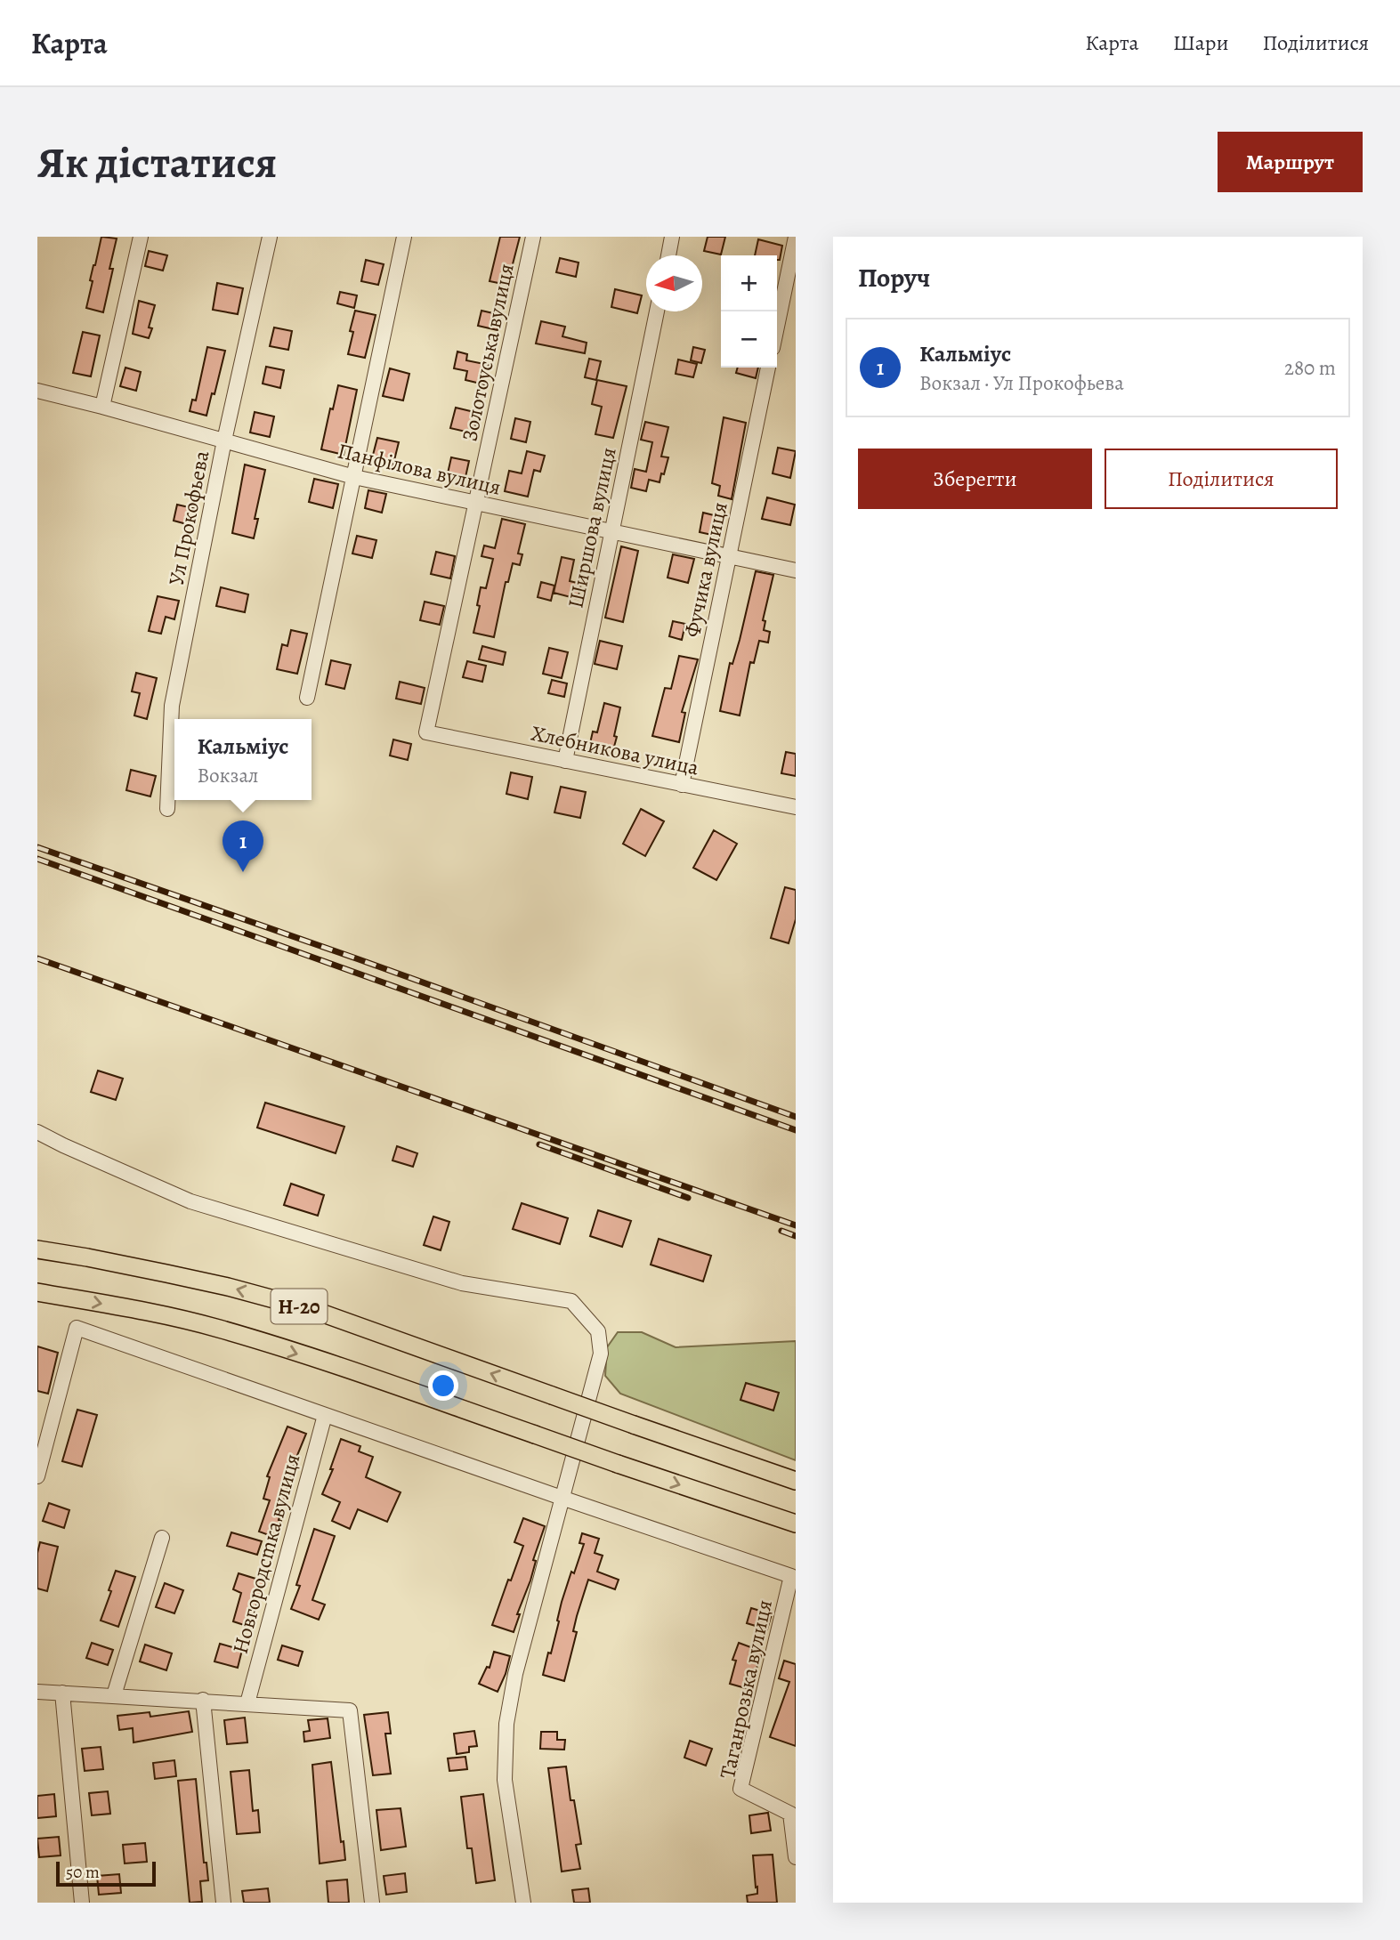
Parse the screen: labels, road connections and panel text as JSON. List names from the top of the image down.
{
  "streets": {
    "main road": ["Н-20"],
    "street": [
      "Золотоуська вулиця",
      "Панфілова вулиця",
      "Ул Прокофьева",
      "Ширшова вулиця",
      "Фучика вулиця",
      "Хлебникова улица",
      "Новгородсmка вулиця",
      "Таганрозька вулиця"
    ]
  },
  "crossings": [
    ["Золотоуська вулиця", "Панфілова вулиця"],
    ["Золотоуська вулиця", "Хлебникова улица"],
    ["Панфілова вулиця", "Ул Прокофьева"],
    ["Панфілова вулиця", "Ширшова вулиця"],
    ["Панфілова вулиця", "Фучика вулиця"],
    ["Ширшова вулиця", "Хлебникова улица"],
    ["Фучика вулиця", "Хлебникова улица"]
  ],
  "scale_bar": "50 m",
  "north": "left",
  "page": {
    "header": "Карта",
    "nav": ["Карта", "Шари", "Поділитися"],
    "buttons": [
      "Маршрут",
      ["Зберегти", "Поділитися"]
    ],
    "title": "Як дістатися",
    "heading": "Поруч",
    "map_buttons": ["+", "−"],
    "list": [
      {
        "mark": "1",
        "name": "Кальміус",
        "note": "Вокзал · Ул Прокофьева",
        "value": "280 m"
      }
    ],
    "popup": ["Кальміус", "Вокзал"],
    "pins": "1",
    "scale": "50 m"
  }
}
